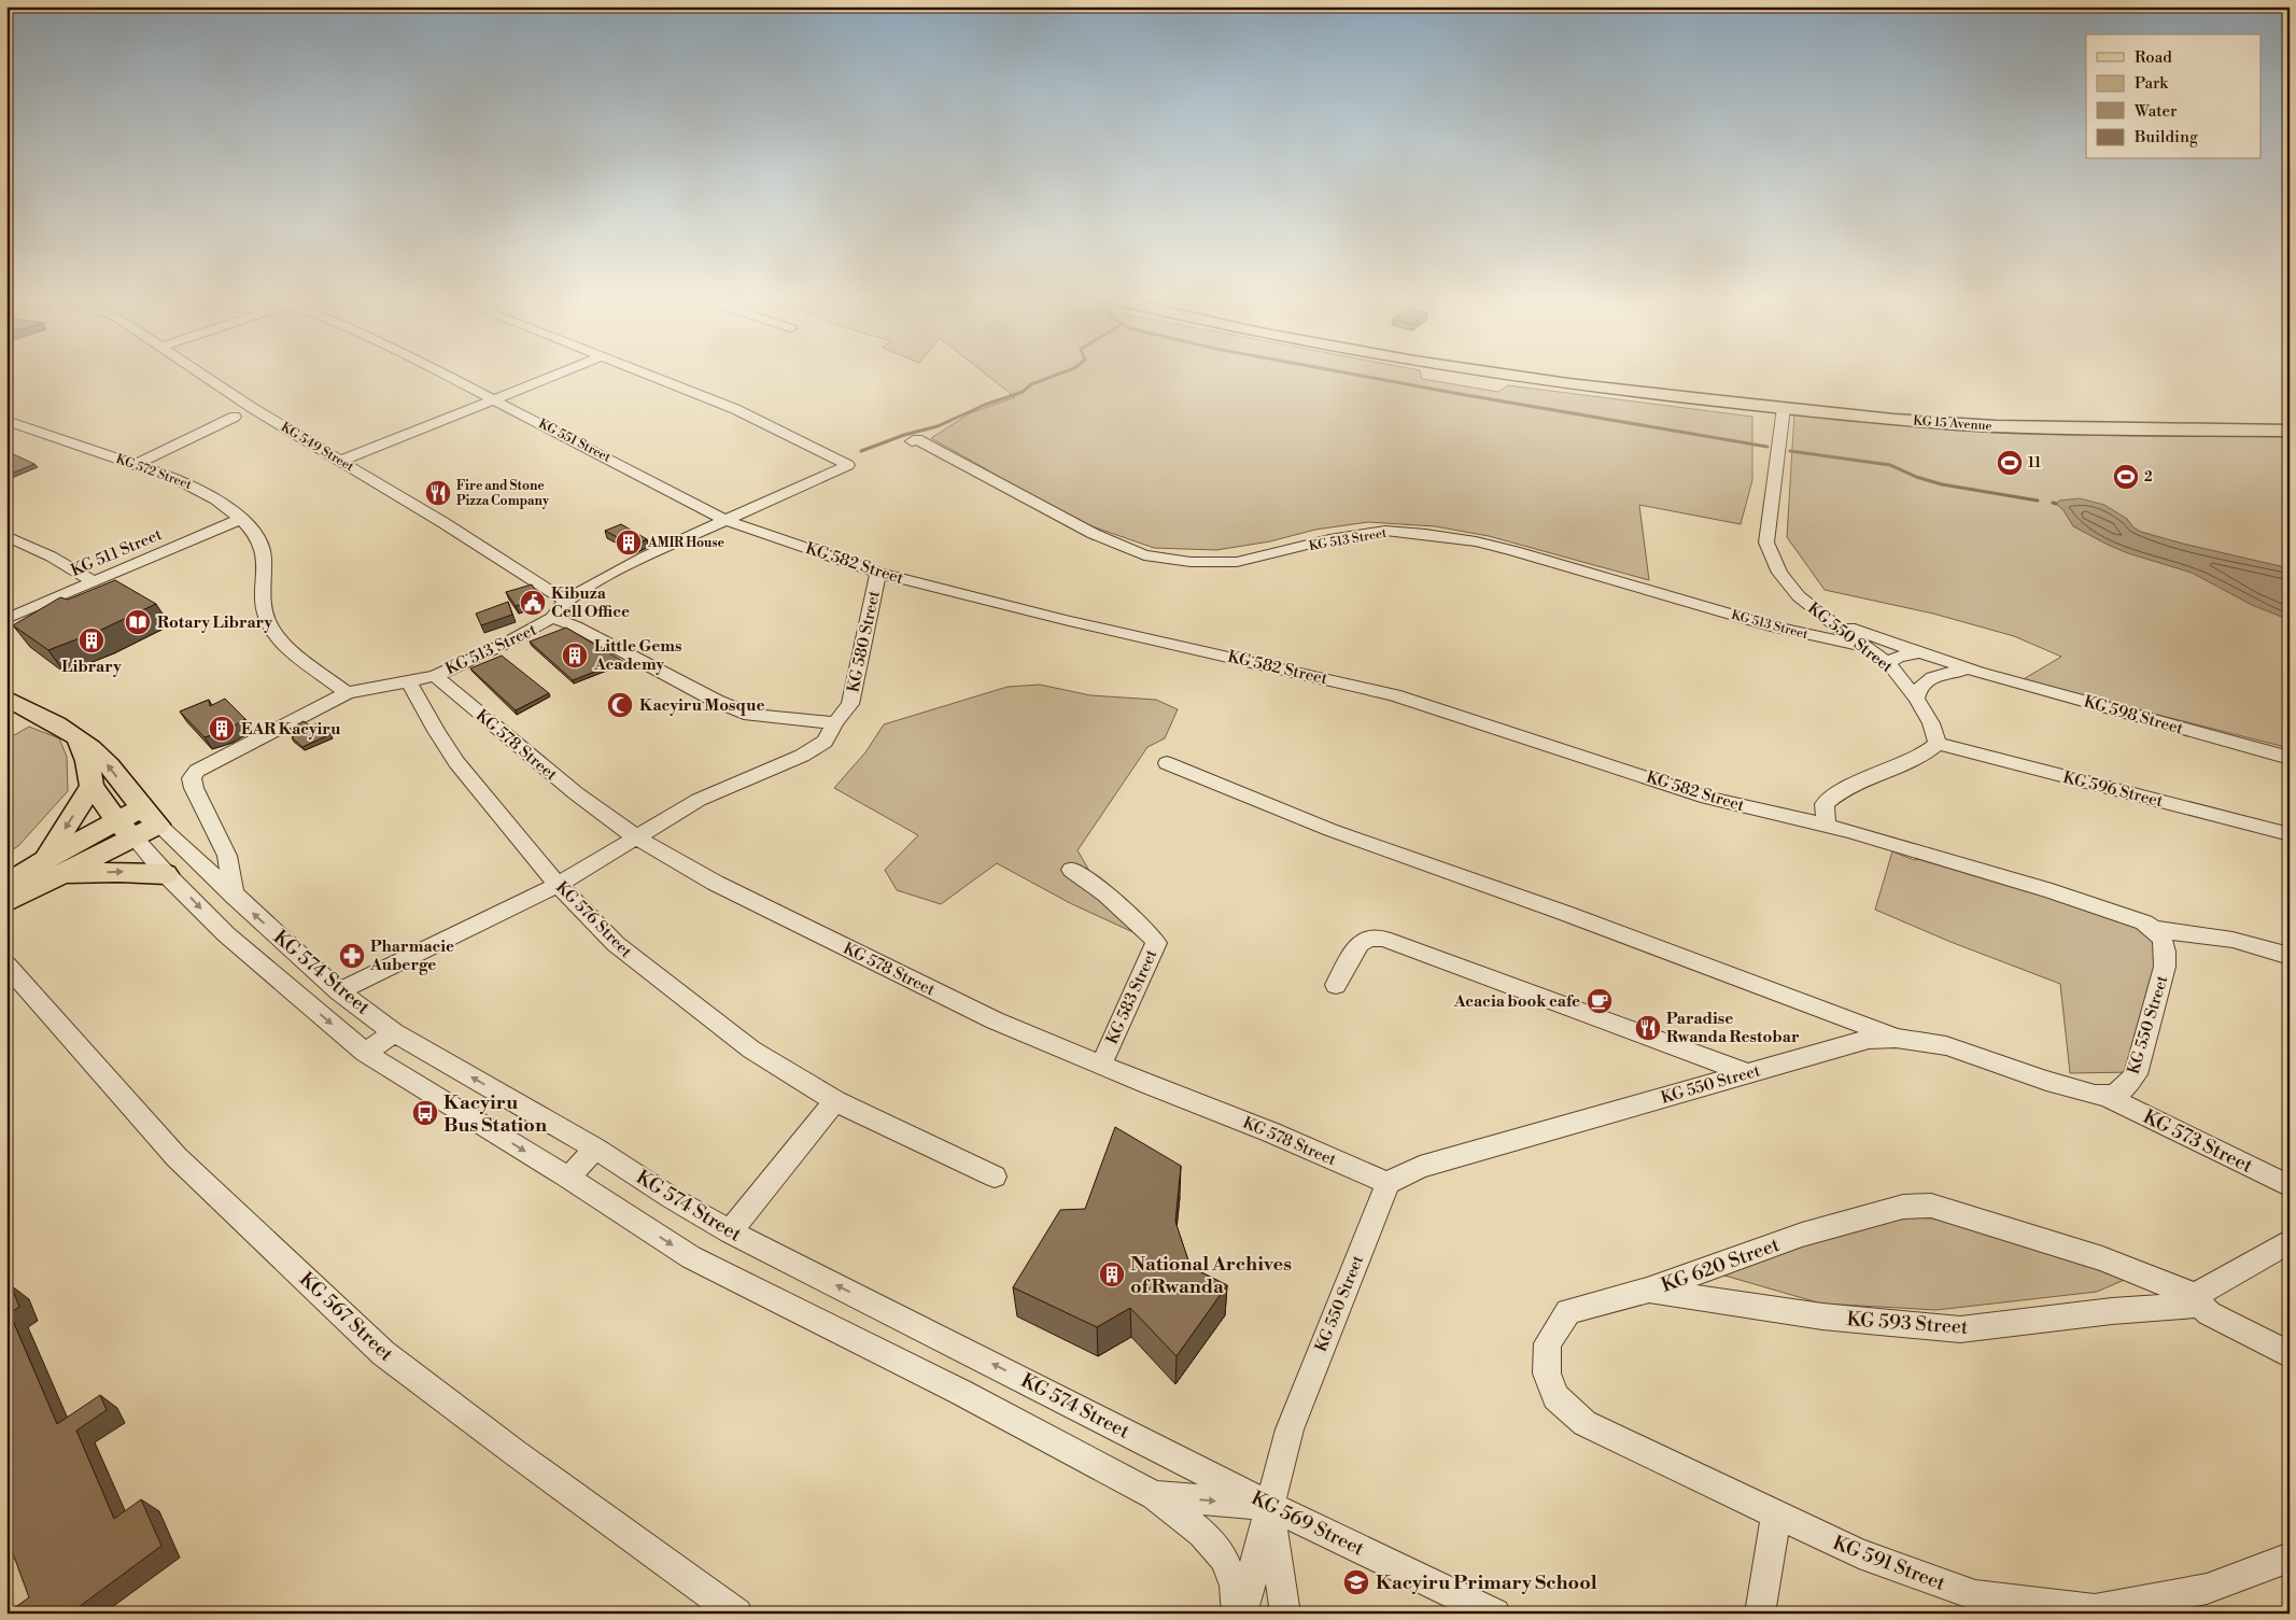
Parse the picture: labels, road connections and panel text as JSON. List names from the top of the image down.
{
  "streets": {
    "main road": ["KG 15 Avenue"],
    "street": [
      "KG 551 Street",
      "KG 549 Street",
      "KG 572 Street",
      "KG 513 Street",
      "KG 511 Street",
      "KG 582 Street",
      "KG 550 Street",
      "KG 580 Street",
      "KG 598 Street",
      "KG 578 Street",
      "KG 596 Street",
      "KG 576 Street",
      "KG 574 Street",
      "KG 583 Street",
      "KG 573 Street",
      "KG 620 Street",
      "KG 567 Street",
      "KG 593 Street",
      "KG 569 Street",
      "KG 591 Street"
    ]
  },
  "crossings": [
    ["KG 15 Avenue", "KG 550 Street"],
    ["KG 551 Street", "KG 513 Street"],
    ["KG 551 Street", "KG 582 Street"],
    ["KG 549 Street", "KG 513 Street"],
    ["KG 572 Street", "KG 513 Street"],
    ["KG 572 Street", "KG 511 Street"],
    ["KG 513 Street", "KG 582 Street"],
    ["KG 513 Street", "KG 550 Street"],
    ["KG 513 Street", "KG 578 Street"],
    ["KG 513 Street", "KG 576 Street"],
    ["KG 513 Street", "KG 574 Street"],
    ["KG 582 Street", "KG 580 Street"],
    ["KG 550 Street", "KG 598 Street"],
    ["KG 550 Street", "KG 578 Street"],
    ["KG 550 Street", "KG 596 Street"],
    ["KG 550 Street", "KG 573 Street"],
    ["KG 550 Street", "KG 569 Street"],
    ["KG 580 Street", "KG 578 Street"],
    ["KG 580 Street", "KG 576 Street"],
    ["KG 580 Street", "KG 574 Street"],
    ["KG 578 Street", "KG 583 Street"],
    ["KG 574 Street", "KG 569 Street"],
    ["KG 620 Street", "KG 593 Street"],
    ["KG 620 Street", "KG 591 Street"]
  ],
  "places": {
    "sports": ["11", "2"],
    "restaurant": ["Fire and Stone Pizza Company", "Paradise Rwanda Restobar"],
    "building": [
      "AMIR House",
      "Library",
      "Little Gems Academy",
      "EAR Kacyiru",
      "National Archives of Rwanda"
    ],
    "public building": ["Kibuza Cell Office"],
    "library": ["Rotary Library"],
    "mosque": ["Kacyiru Mosque"],
    "pharmacy": ["Pharmacie Auberge"],
    "cafe": ["Acacia book cafe"],
    "bus stop": ["Kacyiru Bus Station"],
    "school or university": ["Kacyiru Primary School"]
  },
  "legend": [
    "Road",
    "Park",
    "Water",
    "Building"
  ]
}
